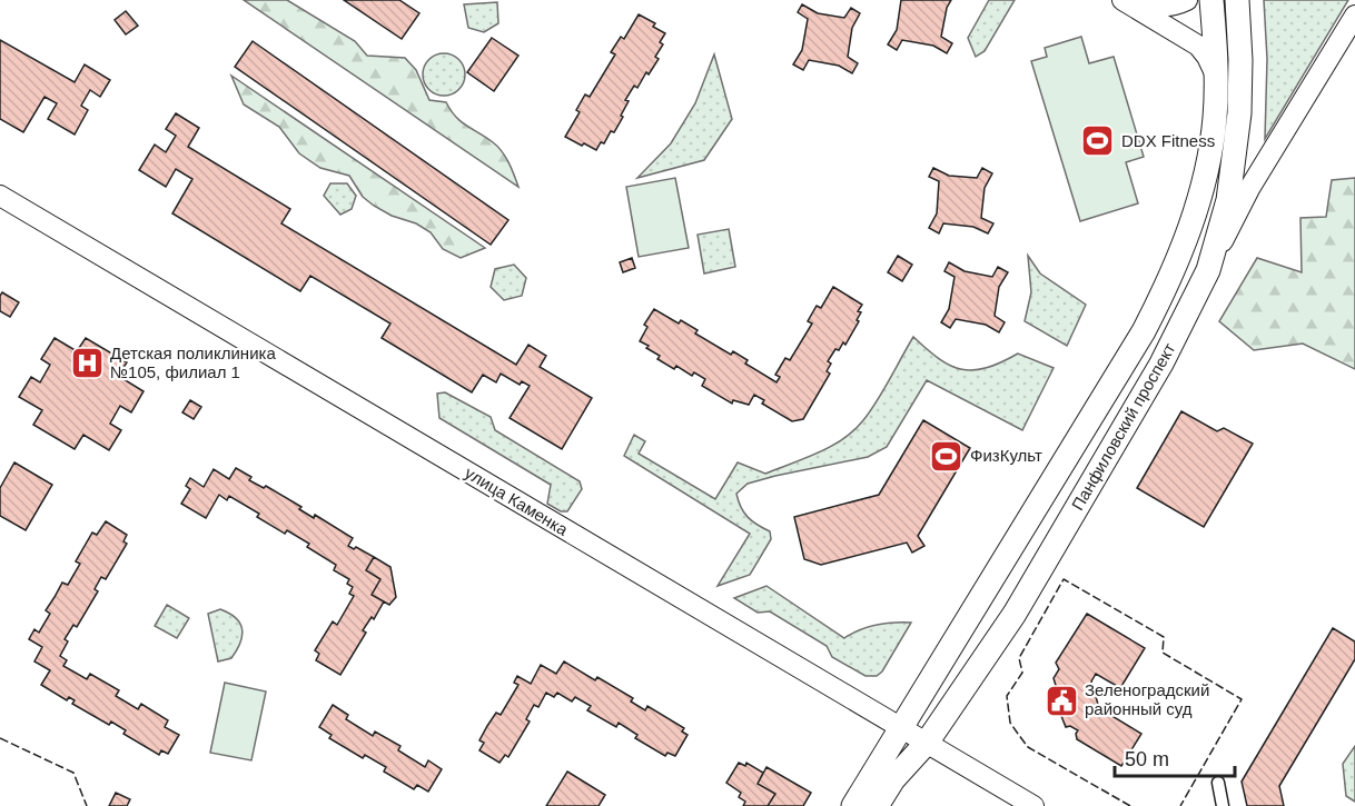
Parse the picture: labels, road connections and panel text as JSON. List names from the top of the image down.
{
  "streets": {
    "main road": ["Панфиловский проспект", "улица Каменка"]
  },
  "crossings": [
    ["Панфиловский проспект", "улица Каменка"]
  ],
  "places": {
    "sports": ["DDX Fitness", "ФизКульт"],
    "hospital": ["Детская поликлиника №105, филиал 1"],
    "public building": ["Зеленоградский районный суд"]
  },
  "scale_bar": "50 m"
}
